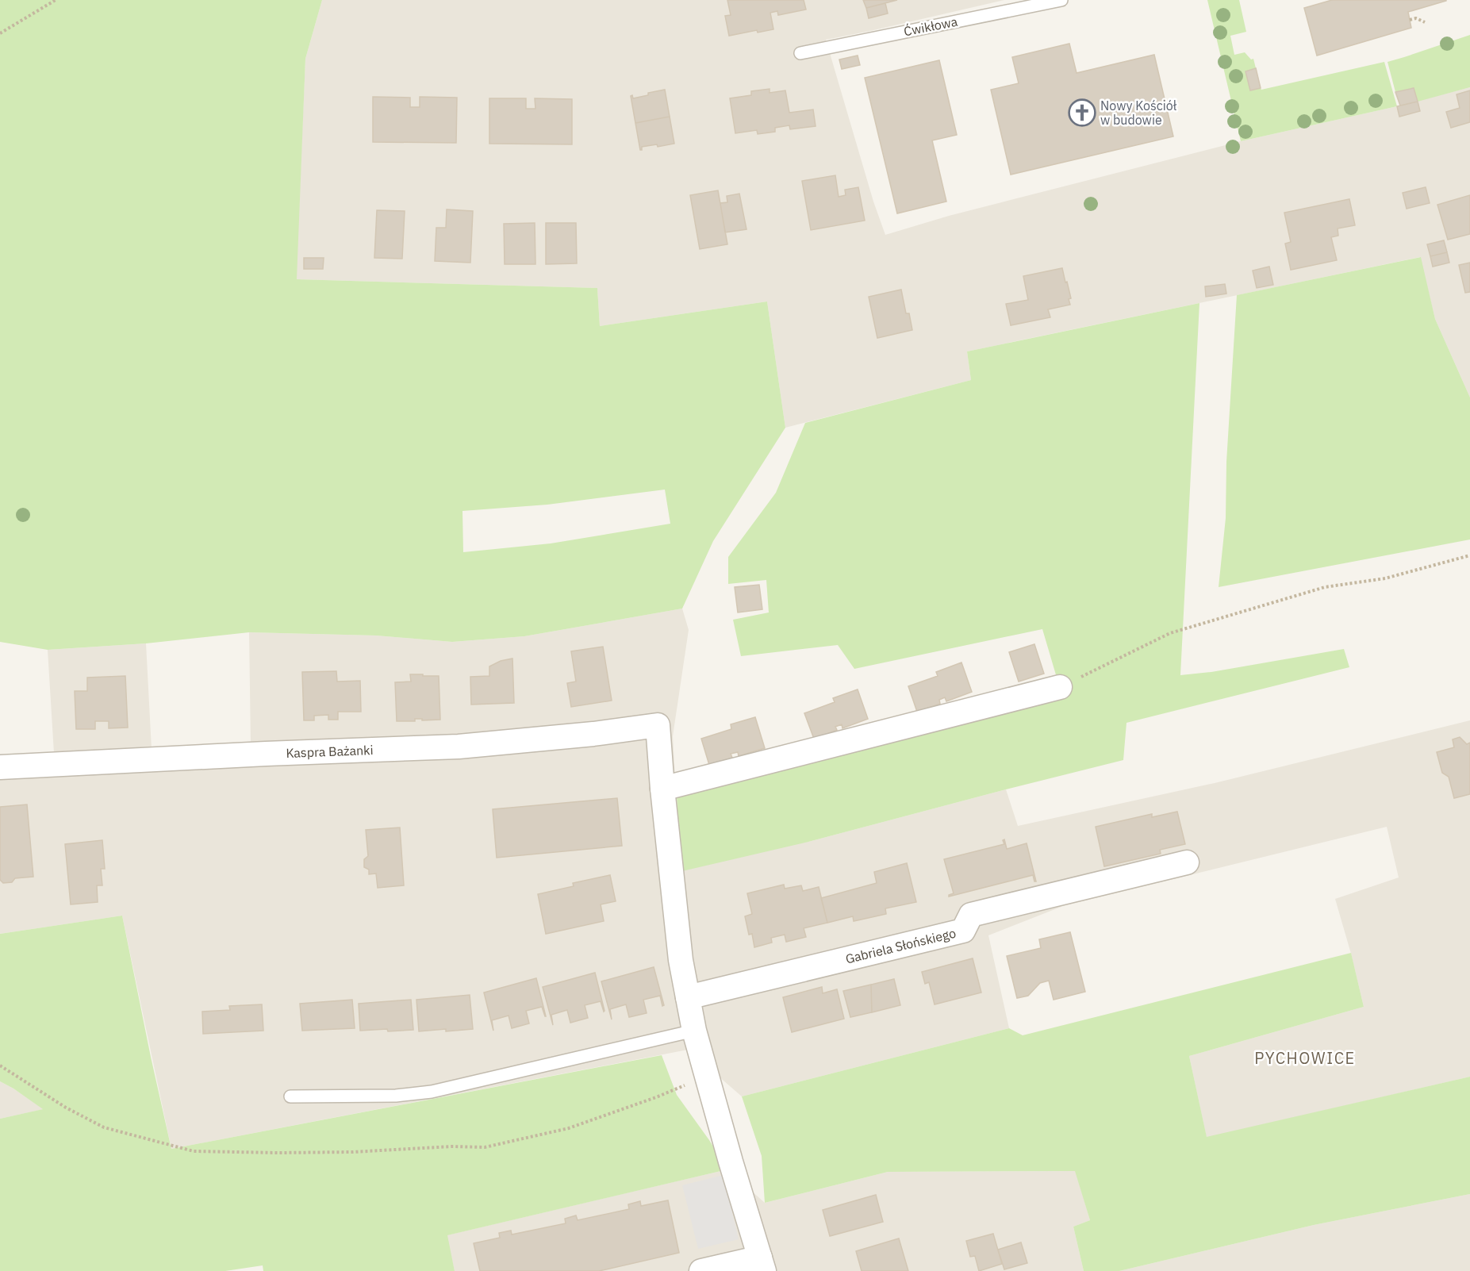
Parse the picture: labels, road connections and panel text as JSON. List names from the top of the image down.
{
  "streets": {
    "street": ["Kaspra Bażanki", "Gabriela Słońskiego"],
    "lane": ["Ćwikłowa"]
  },
  "districts": ["PYCHOWICE"],
  "places": {
    "church": ["Nowy Kościół w budowie"]
  }
}
